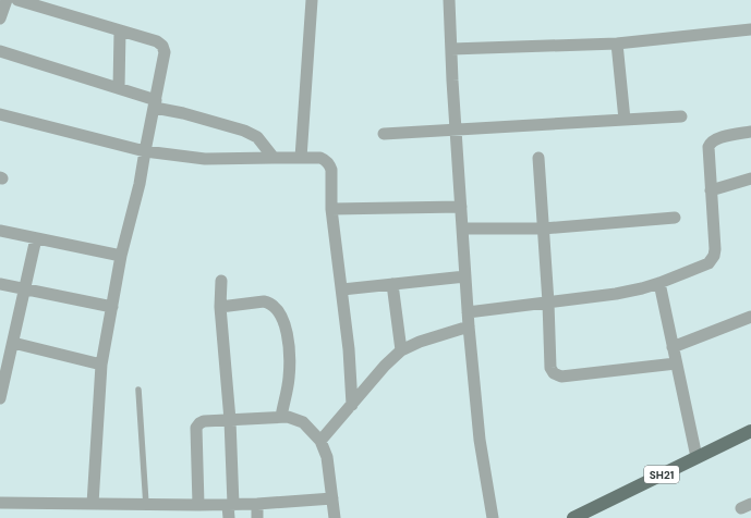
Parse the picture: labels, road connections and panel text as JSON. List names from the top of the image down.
{
  "streets": {
    "main road": ["SH21"]
  }
}
